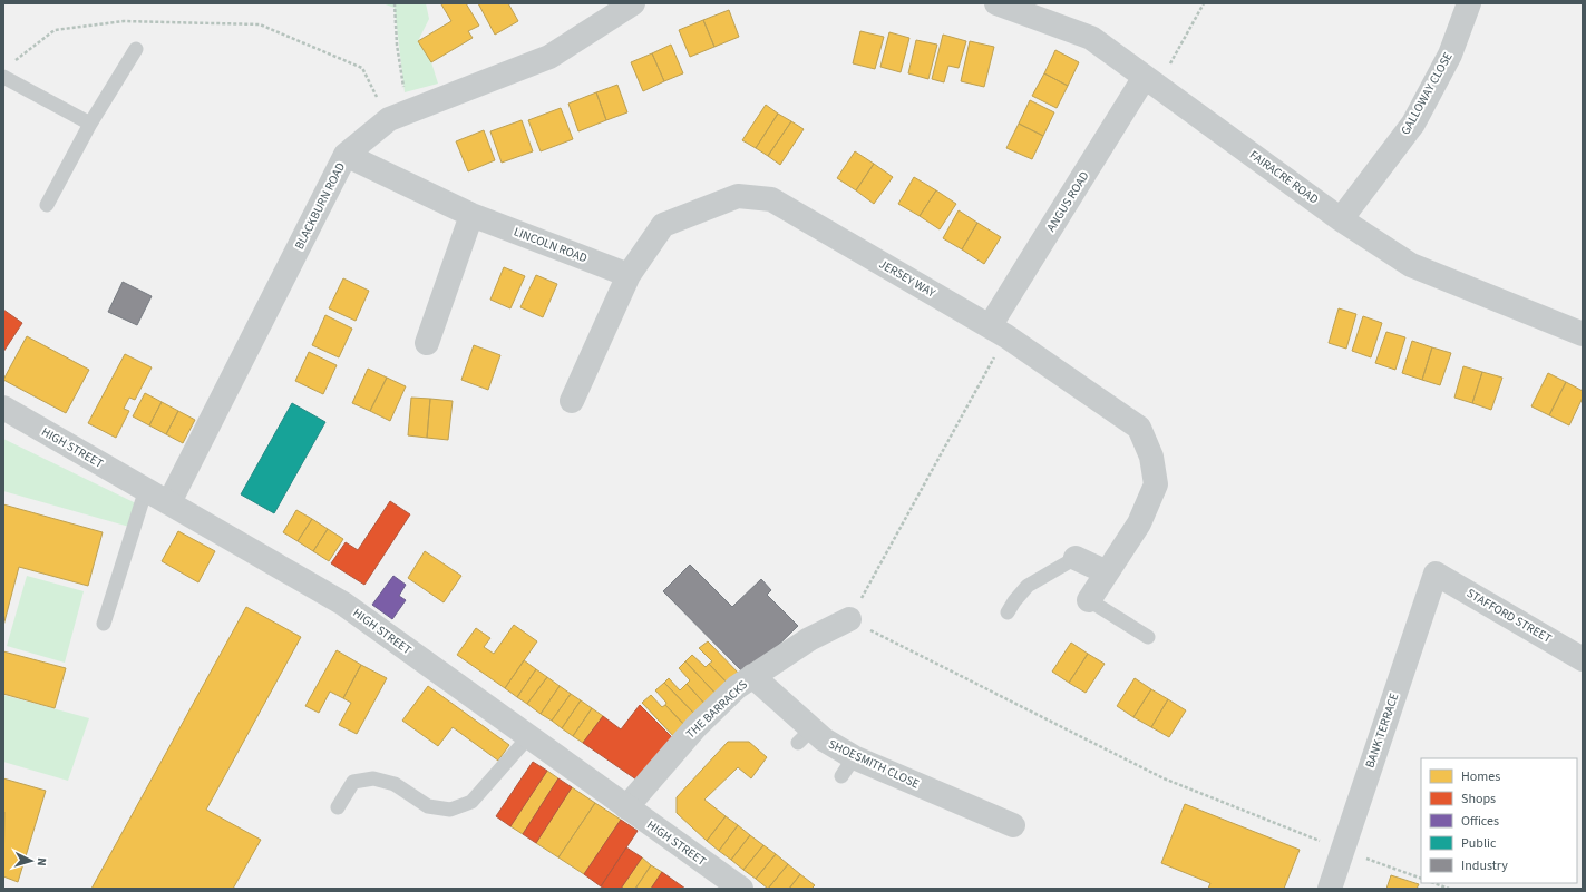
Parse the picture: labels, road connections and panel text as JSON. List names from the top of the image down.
{
  "streets": {
    "street": [
      "GALLOWAY CLOSE",
      "FAIRACRE ROAD",
      "ANGUS ROAD",
      "BLACKBURN ROAD",
      "LINCOLN ROAD",
      "JERSEY WAY",
      "HIGH STREET",
      "STAFFORD STREET",
      "THE BARRACKS",
      "BANK TERRACE",
      "SHOESMITH CLOSE"
    ]
  },
  "crossings": [
    ["GALLOWAY CLOSE", "FAIRACRE ROAD"],
    ["FAIRACRE ROAD", "ANGUS ROAD"],
    ["ANGUS ROAD", "JERSEY WAY"],
    ["BLACKBURN ROAD", "LINCOLN ROAD"],
    ["BLACKBURN ROAD", "HIGH STREET"],
    ["LINCOLN ROAD", "JERSEY WAY"],
    ["HIGH STREET", "THE BARRACKS"],
    ["STAFFORD STREET", "BANK TERRACE"],
    ["THE BARRACKS", "SHOESMITH CLOSE"]
  ],
  "legend": [
    "Homes",
    "Shops",
    "Offices",
    "Public",
    "Industry"
  ],
  "north": "right"
}
